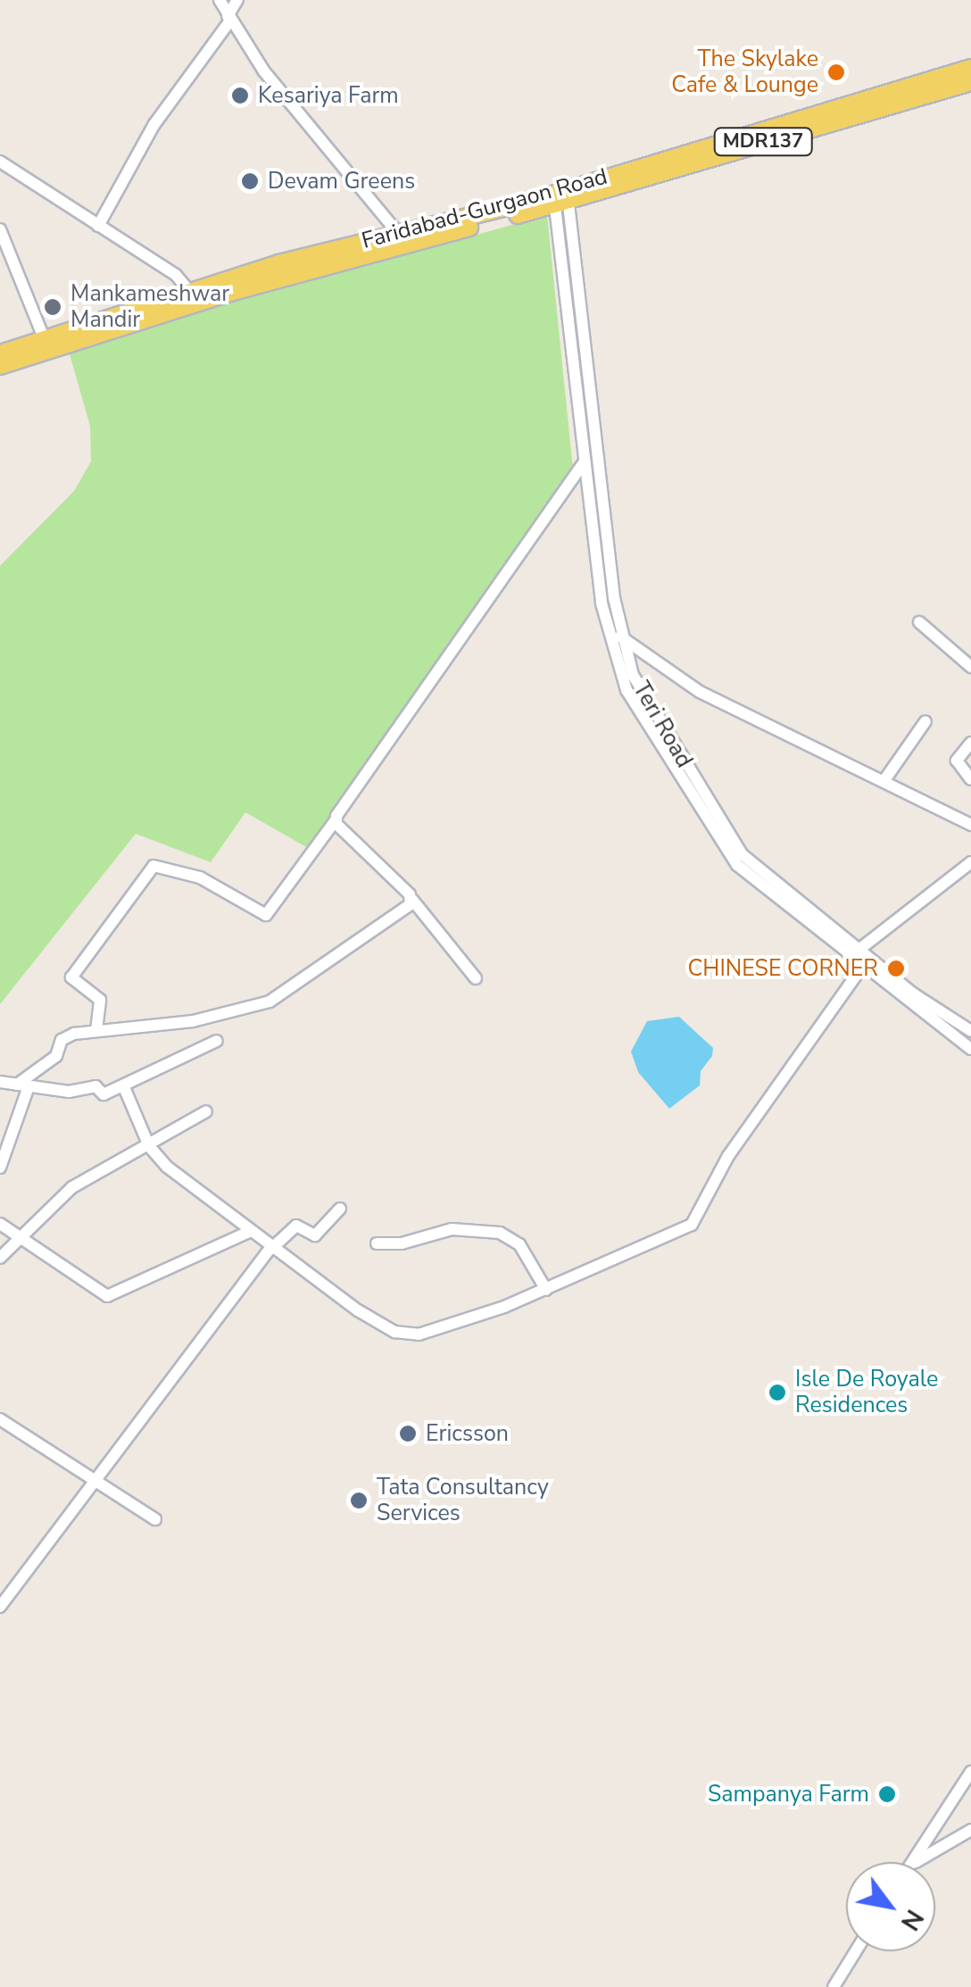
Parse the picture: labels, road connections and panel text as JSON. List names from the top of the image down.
{
  "streets": {
    "main road": ["MDR137", "Faridabad-Gurgaon Road"],
    "street": ["Teri Road"]
  },
  "crossings": [
    ["Faridabad-Gurgaon Road", "Teri Road"]
  ],
  "places": [
    "The Skylake Cafe & Lounge",
    "Kesariya Farm",
    "Devam Greens",
    "Mankameshwar Mandir",
    "CHINESE CORNER",
    "Isle De Royale Residences",
    "Ericsson",
    "Tata Consultancy Services",
    "Sampanya Farm"
  ],
  "north": "bottom right"
}
